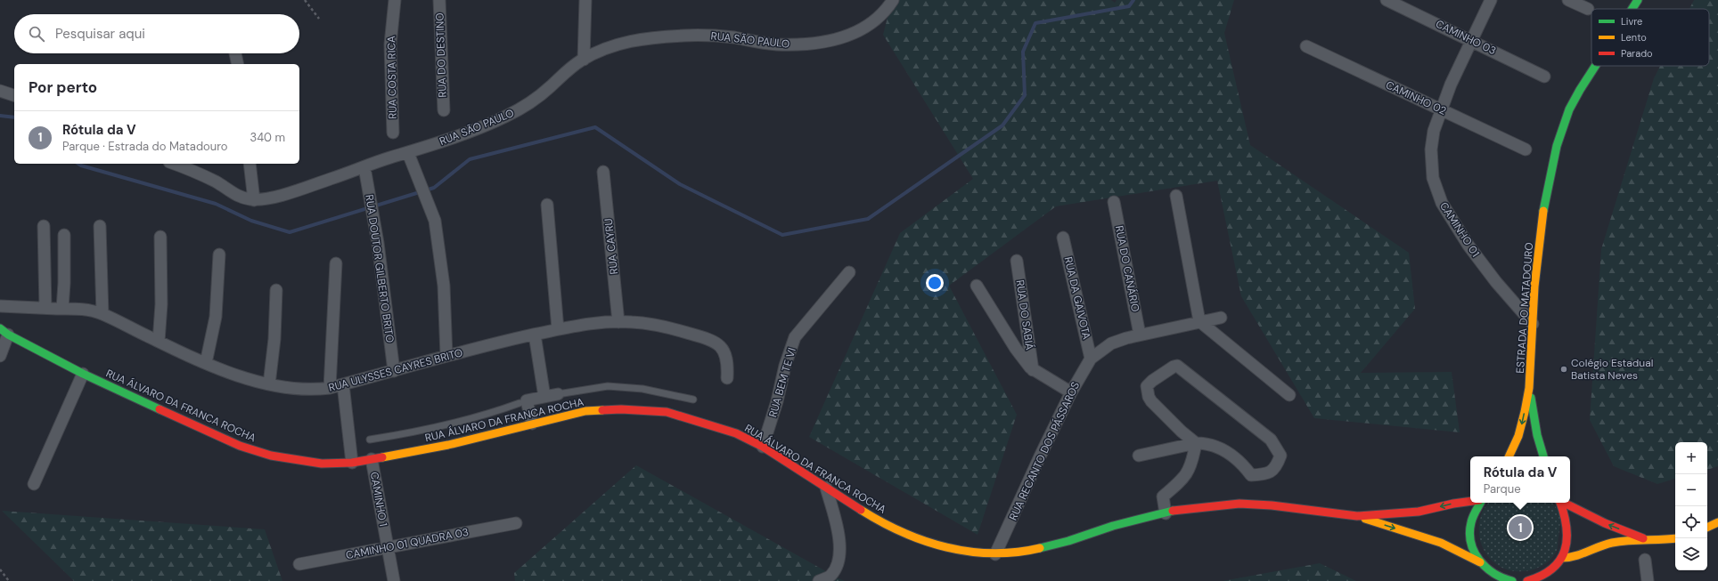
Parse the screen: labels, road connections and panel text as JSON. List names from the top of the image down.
{
  "streets": {
    "main road": ["ESTRADA DO MATADOURO", "RUA ÁLVARO DA FRANCA ROCHA"],
    "street": [
      "CAMINHO 03",
      "RUA SÃO PAULO",
      "RUA DO DESTINO",
      "RUA COSTA RICA",
      "CAMINHO 02",
      "CAMINHO 01",
      "RUA CAYRU",
      "RUA DOUTOR GILBERTO BRITO",
      "RUA DO CANÁRIO",
      "RUA DA GAIVOTA",
      "RUA DO SABIÁ",
      "RUA ULYSSES CAYRES BRITO",
      "RUA BEM TE VI",
      "RUA RECANTO DOS PÁSSAROS",
      "CAMINHO 1",
      "CAMINHO 01 QUADRA 03"
    ]
  },
  "crossings": [
    ["CAMINHO 03", "CAMINHO 01"],
    ["RUA SÃO PAULO", "RUA DOUTOR GILBERTO BRITO"],
    ["CAMINHO 02", "CAMINHO 01"],
    ["CAMINHO 01", "ESTRADA DO MATADOURO"],
    ["RUA CAYRU", "RUA ULYSSES CAYRES BRITO"],
    ["RUA DOUTOR GILBERTO BRITO", "RUA ULYSSES CAYRES BRITO"],
    ["RUA DO CANÁRIO", "RUA RECANTO DOS PÁSSAROS"],
    ["RUA DA GAIVOTA", "RUA RECANTO DOS PÁSSAROS"],
    ["RUA BEM TE VI", "RUA ÁLVARO DA FRANCA ROCHA"],
    ["RUA ÁLVARO DA FRANCA ROCHA", "RUA RECANTO DOS PÁSSAROS"],
    ["RUA ÁLVARO DA FRANCA ROCHA", "CAMINHO 1"],
    ["CAMINHO 1", "CAMINHO 01 QUADRA 03"]
  ],
  "places": ["Colégio Estadual Batista Neves"],
  "legend": ["Livre", "Lento", "Parado"],
  "page": {
    "search": "Pesquisar aqui",
    "heading": "Por perto",
    "list": [
      {
        "mark": "1",
        "name": "Rótula da V",
        "note": "Parque · Estrada do Matadouro",
        "value": "340 m"
      }
    ],
    "map_buttons": ["+", "−"],
    "popup": ["Rótula da V", "Parque"],
    "pins": "1"
  }
}
